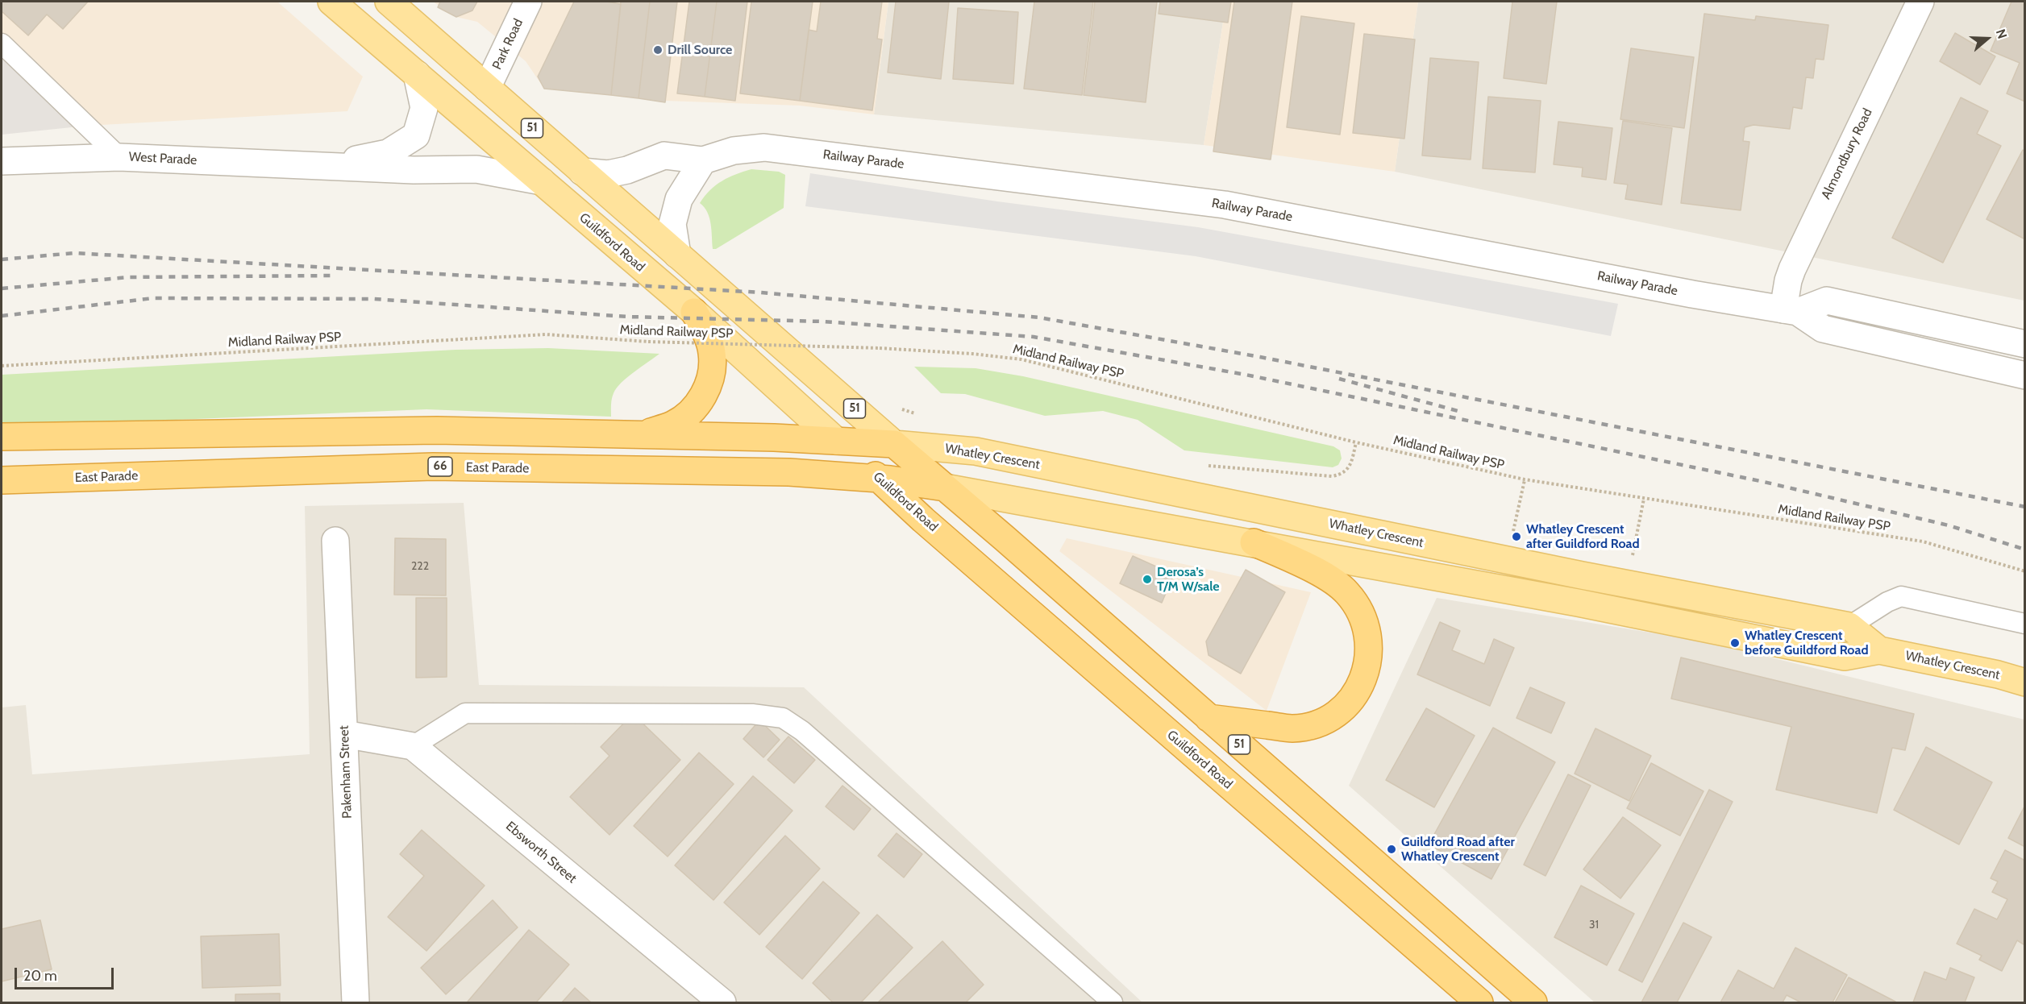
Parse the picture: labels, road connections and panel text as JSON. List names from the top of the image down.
{
  "streets": {
    "highway": [
      "51",
      "Guildford Road",
      "Whatley Crescent",
      "66",
      "East Parade"
    ],
    "street": [
      "Park Road",
      "Almondbury Road",
      "West Parade",
      "Railway Parade",
      "Pakenham Street",
      "Ebsworth Street"
    ],
    "path": ["Midland Railway PSP"]
  },
  "crossings": [
    ["Park Road", "51"],
    ["51", "Railway Parade"],
    ["51", "Guildford Road"],
    ["51", "Whatley Crescent"],
    ["Almondbury Road", "Railway Parade"],
    ["West Parade", "Guildford Road"],
    ["Guildford Road", "Whatley Crescent"],
    ["Guildford Road", "East Parade"],
    ["Whatley Crescent", "East Parade"],
    ["Pakenham Street", "Ebsworth Street"]
  ],
  "places": [
    "Drill Source",
    "Whatley Crescent after Guildford Road",
    "Derosa’s T/M W/sale",
    "Whatley Crescent before Guildford Road",
    "Guildford Road after Whatley Crescent"
  ],
  "house_numbers": ["222", "31"],
  "scale_bar": "20 m",
  "north": "right"
}
